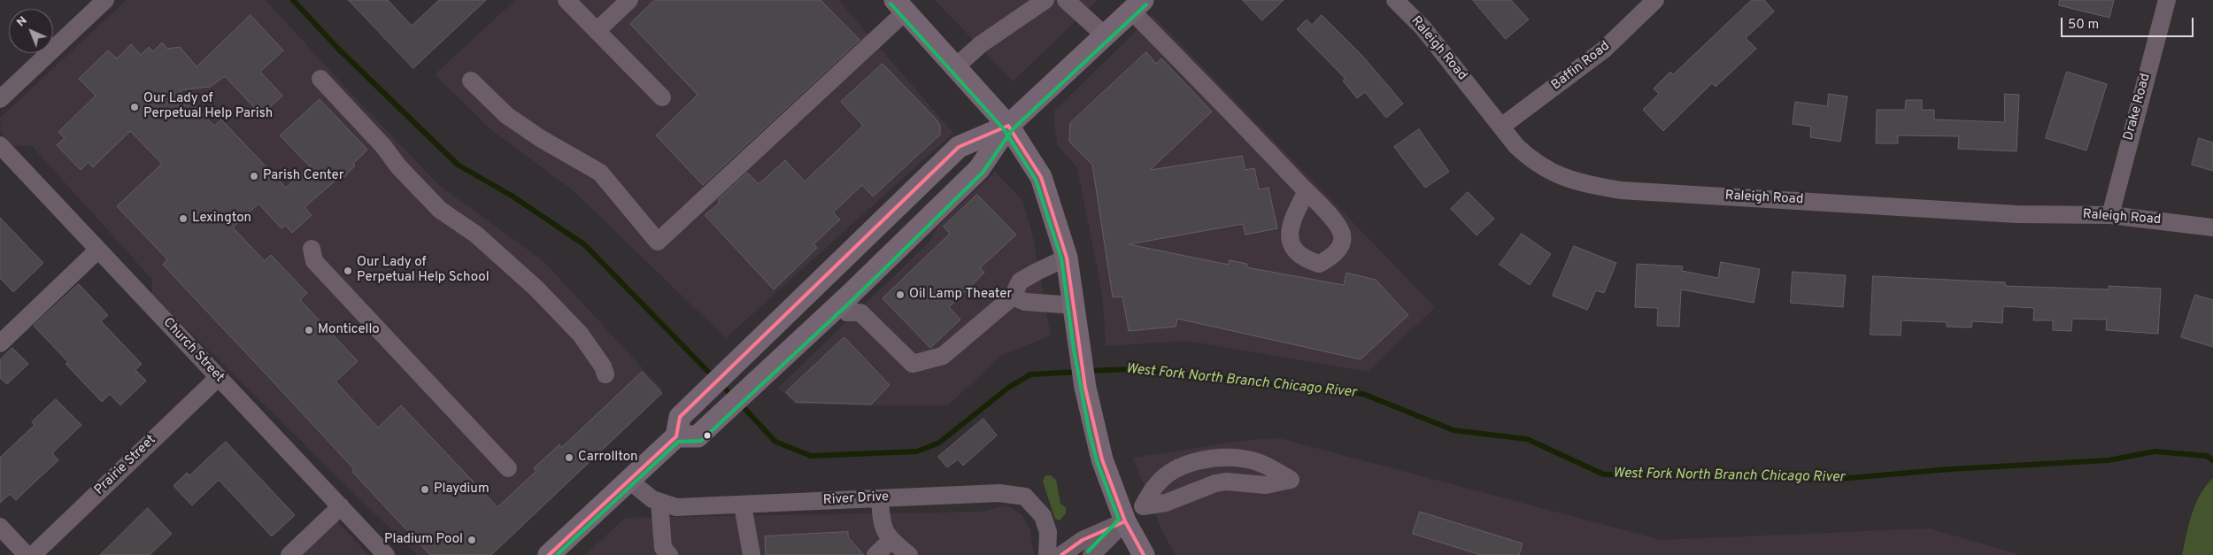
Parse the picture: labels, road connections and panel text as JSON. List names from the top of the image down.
{
  "streets": {
    "street": [
      "Raleigh Road",
      "Baffin Road",
      "Drake Road",
      "Church Street",
      "Prairie Street",
      "River Drive"
    ]
  },
  "crossings": [
    ["Raleigh Road", "Baffin Road"],
    ["Raleigh Road", "Drake Road"],
    ["Church Street", "Prairie Street"]
  ],
  "water": ["West Fork North Branch Chicago River"],
  "places": [
    "Our Lady of Perpetual Help Parish",
    "Parish Center",
    "Lexington",
    "Our Lady of Perpetual Help School",
    "Oil Lamp Theater",
    "Monticello",
    "Carrollton",
    "Playdium",
    "Pladium Pool"
  ],
  "scale_bar": "50 m",
  "north": "top left"
}
